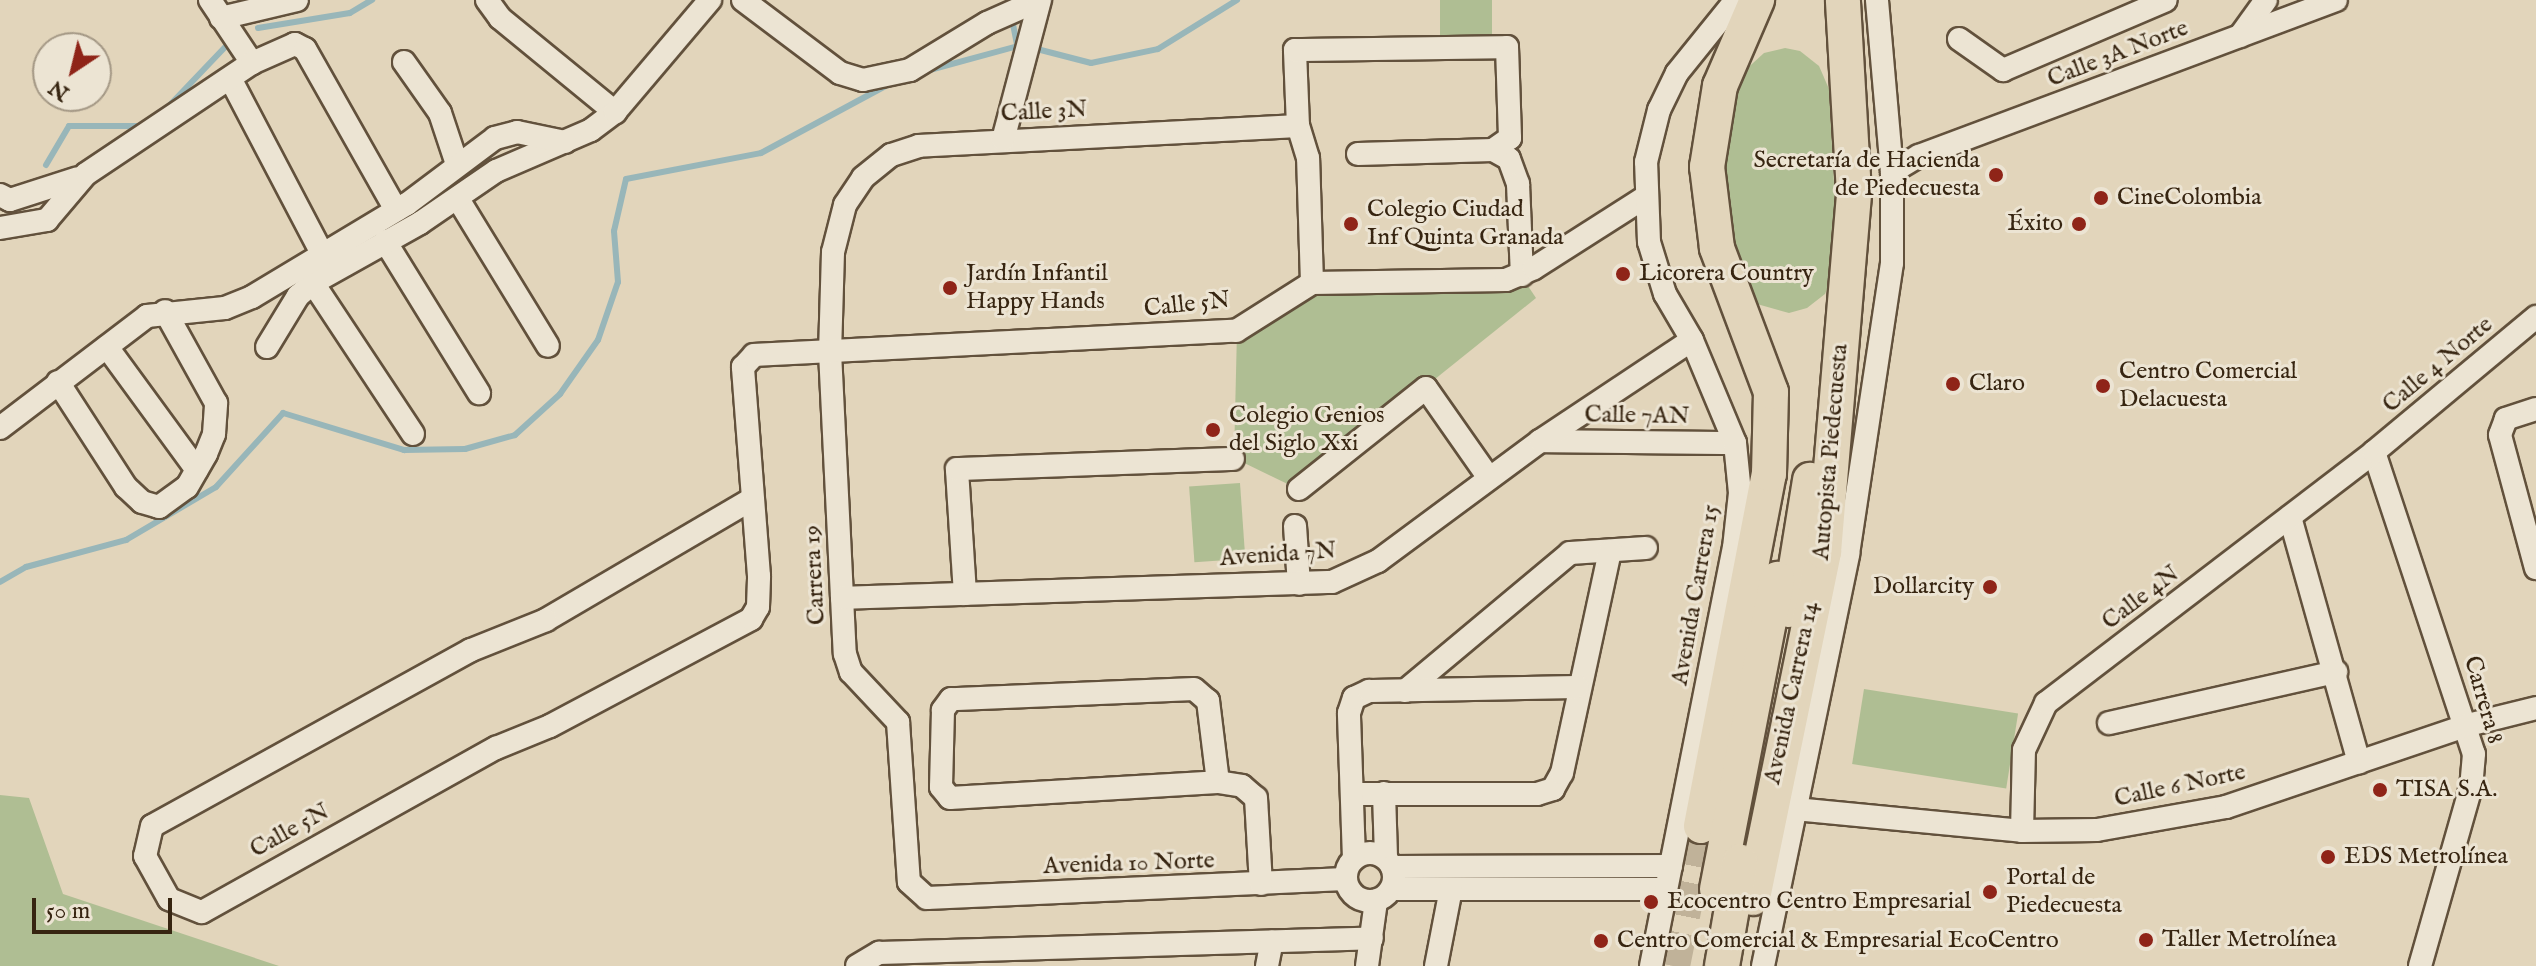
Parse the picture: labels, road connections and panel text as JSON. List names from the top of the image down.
{
  "streets": {
    "highway": ["Autopista Piedecuesta"],
    "street": [
      "Calle 3A Norte",
      "Calle 3N",
      "Calle 5N",
      "Calle 4 Norte",
      "Calle 7AN",
      "Avenida 7N",
      "Carrera 19",
      "Avenida Carrera 15",
      "Calle 4N",
      "Avenida Carrera 14",
      "Carrera 8",
      "Calle 6 Norte",
      "Avenida 10 Norte"
    ]
  },
  "crossings": [
    ["Calle 3A Norte", "Autopista Piedecuesta"],
    ["Calle 3A Norte", "Avenida Carrera 14"],
    ["Calle 3N", "Carrera 19"],
    ["Calle 5N", "Carrera 19"],
    ["Calle 4 Norte", "Calle 4N"],
    ["Calle 4 Norte", "Carrera 8"],
    ["Calle 7AN", "Avenida 7N"],
    ["Calle 7AN", "Avenida Carrera 15"],
    ["Avenida 7N", "Carrera 19"],
    ["Avenida 7N", "Avenida Carrera 15"],
    ["Carrera 19", "Avenida 10 Norte"],
    ["Calle 4N", "Carrera 8"],
    ["Calle 4N", "Calle 6 Norte"],
    ["Avenida Carrera 14", "Calle 6 Norte"],
    ["Carrera 8", "Calle 6 Norte"]
  ],
  "places": [
    "Secretaría de Hacienda de Piedecuesta",
    "CineColombia",
    "Colegio Ciudad Inf Quinta Granada",
    "Éxito",
    "Licorera Country",
    "Jardín Infantil Happy Hands",
    "Claro",
    "Centro Comercial Delacuesta",
    "Colegio Genios del Siglo Xxi",
    "Dollarcity",
    "TISA S.A.",
    "EDS Metrolínea",
    "Portal de Piedecuesta",
    "Ecocentro Centro Empresarial",
    "Taller Metrolínea",
    "Centro Comercial & Empresarial EcoCentro"
  ],
  "scale_bar": "50 m",
  "north": "bottom left"
}
